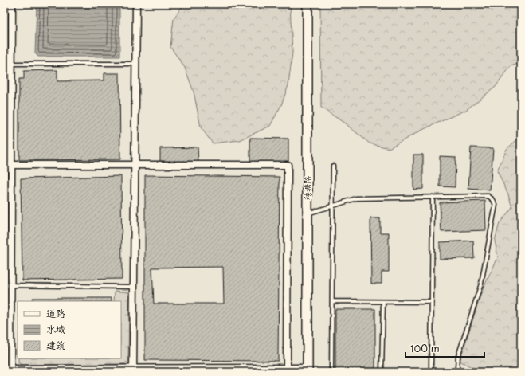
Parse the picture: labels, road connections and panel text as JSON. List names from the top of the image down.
{
  "streets": {
    "main road": ["秧塘路"]
  },
  "legend": ["道路", "水域", "建筑"],
  "scale_bar": "100 m"
}
